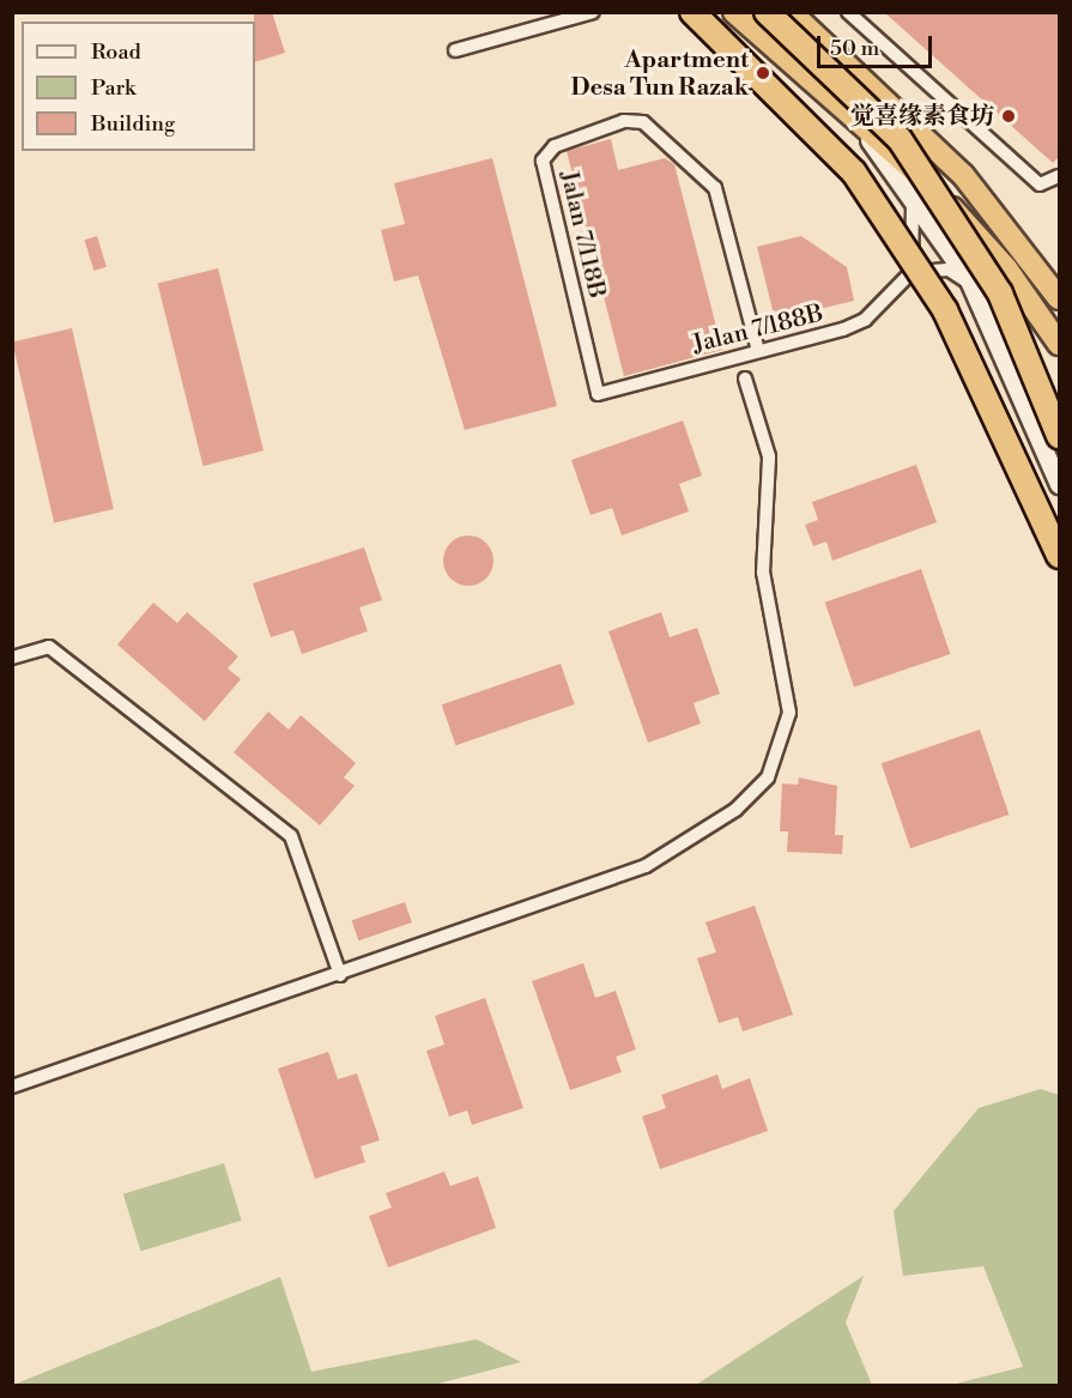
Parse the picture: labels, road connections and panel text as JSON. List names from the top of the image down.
{
  "streets": {
    "street": ["Jalan 7/118B", "Jalan 7/188B"]
  },
  "crossings": [
    ["Jalan 7/118B", "Jalan 7/188B"]
  ],
  "places": ["Apartment Desa Tun Razak", "觉喜缘素食坊"],
  "legend": ["Road", "Park", "Building"],
  "scale_bar": "50 m"
}
